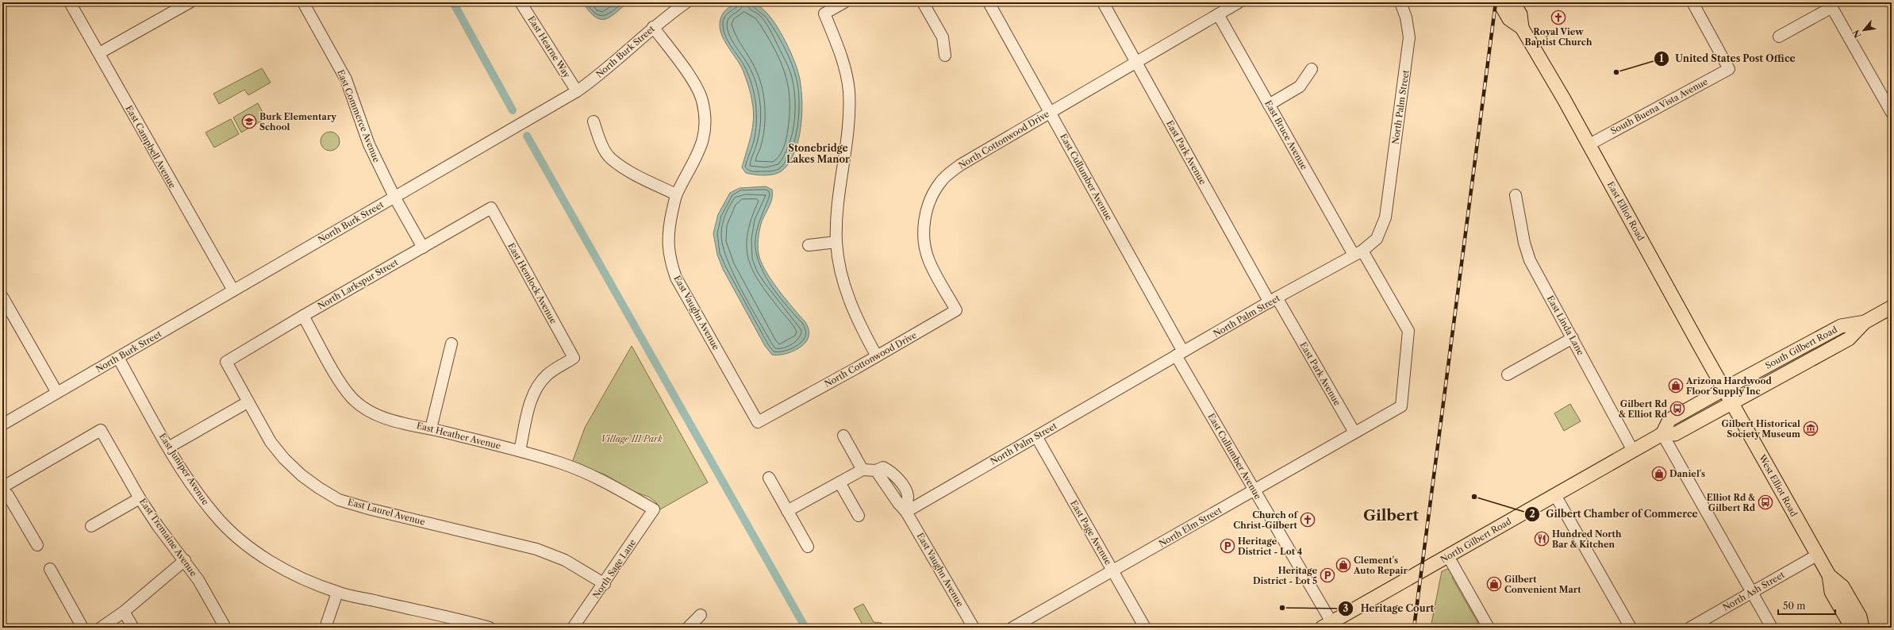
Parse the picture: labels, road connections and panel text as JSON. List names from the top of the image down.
{
  "streets": {
    "main road": [
      "East Elliot Road",
      "South Gilbert Road",
      "West Elliot Road",
      "North Gilbert Road"
    ],
    "street": [
      "East Hearne Way",
      "North Burk Street",
      "South Buena Vista Avenue",
      "North Palm Street",
      "East Commerce Avenue",
      "East Bruce Avenue",
      "North Cottonwood Drive",
      "East Campbell Avenue",
      "East Park Avenue",
      "East Cullumber Avenue",
      "East Hemlock Avenue",
      "North Larkspur Street",
      "East Vaughn Avenue",
      "East Linda Lane",
      "East Heather Avenue",
      "East Juniper Avenue",
      "East Laurel Avenue",
      "North Elm Street",
      "East Page Avenue",
      "East Tremaine Avenue",
      "North Sage Lane",
      "North Ash Street"
    ]
  },
  "crossings": [
    ["East Hearne Way", "North Burk Street"],
    ["North Burk Street", "East Commerce Avenue"],
    ["North Burk Street", "East Campbell Avenue"],
    ["North Burk Street", "East Vaughn Avenue"],
    ["North Burk Street", "East Juniper Avenue"],
    ["South Buena Vista Avenue", "East Elliot Road"],
    ["North Palm Street", "East Bruce Avenue"],
    ["North Palm Street", "East Park Avenue"],
    ["North Palm Street", "East Cullumber Avenue"],
    ["North Palm Street", "East Vaughn Avenue"],
    ["North Palm Street", "East Page Avenue"],
    ["East Commerce Avenue", "North Larkspur Street"],
    ["East Bruce Avenue", "North Cottonwood Drive"],
    ["East Bruce Avenue", "North Elm Street"],
    ["North Cottonwood Drive", "East Park Avenue"],
    ["North Cottonwood Drive", "East Cullumber Avenue"],
    ["North Cottonwood Drive", "East Vaughn Avenue"],
    ["East Park Avenue", "North Elm Street"],
    ["East Cullumber Avenue", "North Elm Street"],
    ["East Cullumber Avenue", "North Gilbert Road"],
    ["East Elliot Road", "South Gilbert Road"],
    ["East Elliot Road", "West Elliot Road"],
    ["East Elliot Road", "North Gilbert Road"],
    ["East Hemlock Avenue", "North Larkspur Street"],
    ["East Hemlock Avenue", "East Heather Avenue"],
    ["North Larkspur Street", "East Heather Avenue"],
    ["North Larkspur Street", "East Laurel Avenue"],
    ["East Linda Lane", "North Gilbert Road"],
    ["South Gilbert Road", "West Elliot Road"],
    ["South Gilbert Road", "North Gilbert Road"],
    ["East Heather Avenue", "North Sage Lane"],
    ["West Elliot Road", "North Gilbert Road"],
    ["West Elliot Road", "North Ash Street"],
    ["East Laurel Avenue", "North Sage Lane"],
    ["North Elm Street", "East Page Avenue"]
  ],
  "districts": ["Stonebridge Lakes Manor", "Gilbert"],
  "parks": ["Village III Park"],
  "places": {
    "church": ["Royal View Baptist Church", "Church of Christ-Gilbert"],
    "other": ["United States Post Office", "Gilbert Chamber of Commerce", "Heritage Court"],
    "school or university": ["Burk Elementary School"],
    "shop": [
      "Arizona Hardwood Floor Supply Inc",
      "Daniel's",
      "Clement's Auto Repair",
      "Gilbert Convenient Mart"
    ],
    "bus stop": ["Gilbert Rd & Elliot Rd", "Elliot Rd & Gilbert Rd"],
    "museum": ["Gilbert Historical Society Museum"],
    "restaurant": ["Hundred North Bar & Kitchen"],
    "parking": ["Heritage District - Lot 4", "Heritage District - Lot 5"]
  },
  "scale_bar": "50 m",
  "north": "bottom left"
}
